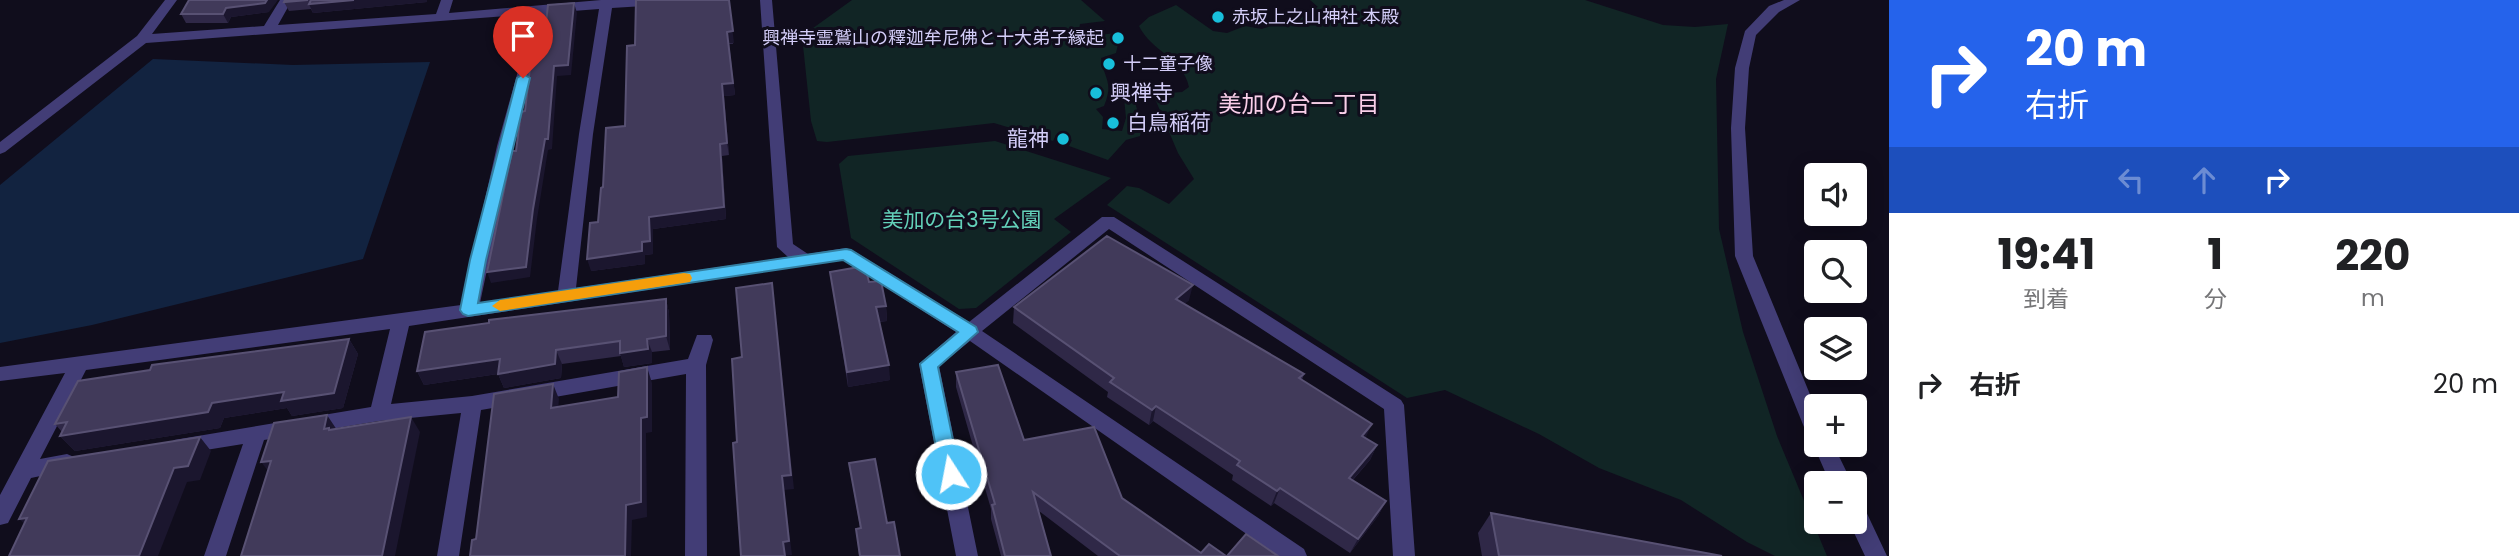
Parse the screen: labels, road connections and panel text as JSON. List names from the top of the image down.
{
  "districts": ["美加の台一丁目"],
  "parks": ["美加の台3号公園"],
  "places": [
    "赤坂上之山神社 本殿",
    "興禅寺霊鷲山の釋迦牟尼佛と十大弟子縁起",
    "十二童子像",
    "興禅寺",
    "白鳥稲荷",
    "龍神"
  ],
  "page": {
    "turn": ["20 m", "右折"],
    "map_buttons": ["+", "−"],
    "eta": [
      "19:41",
      "到着",
      "1",
      "分",
      "220",
      "m"
    ],
    "list": [
      {
        "name": "右折",
        "value": "20 m"
      }
    ]
  }
}
